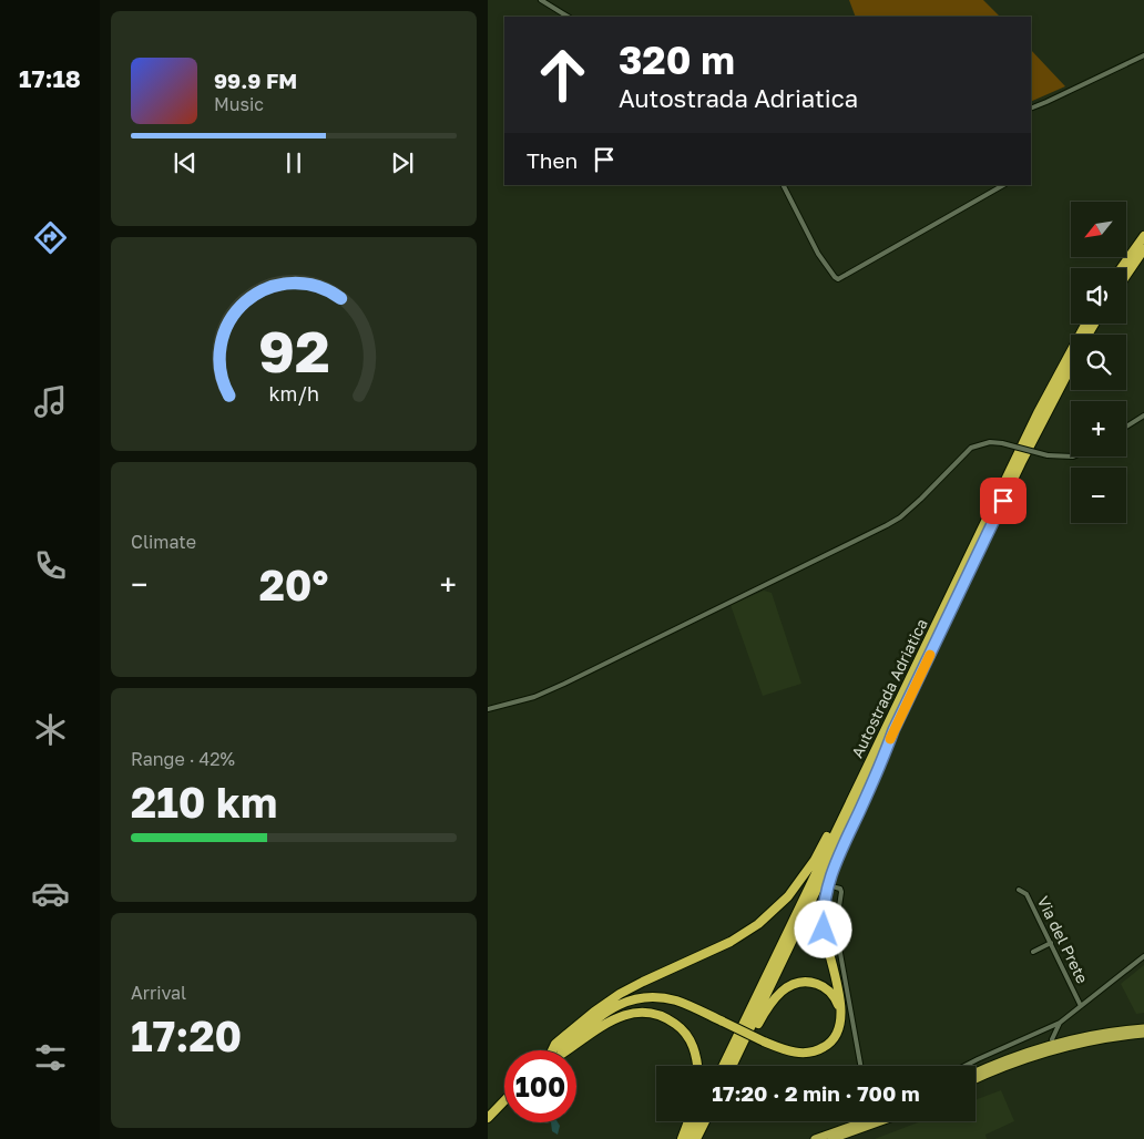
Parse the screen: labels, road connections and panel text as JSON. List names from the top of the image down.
{
  "streets": {
    "highway": ["Autostrada Adriatica"],
    "street": ["Via del Prete"]
  },
  "north": "bottom left",
  "page": {
    "tabs": "17:18",
    "turn": ["320 m", "Autostrada Adriatica"],
    "song": ["99.9 FM", "Music"],
    "then": "Then",
    "map_buttons": ["+", "−"],
    "tile": [
      "Climate",
      ["Range · 42%", "210 km"],
      ["Arrival", "17:20"]
    ],
    "heat": ["−", "20°", "+"],
    "limit": "100",
    "trip": "17:20 · 2 min · 700 m",
    "gauge": ["92", "km/h"]
  }
}
